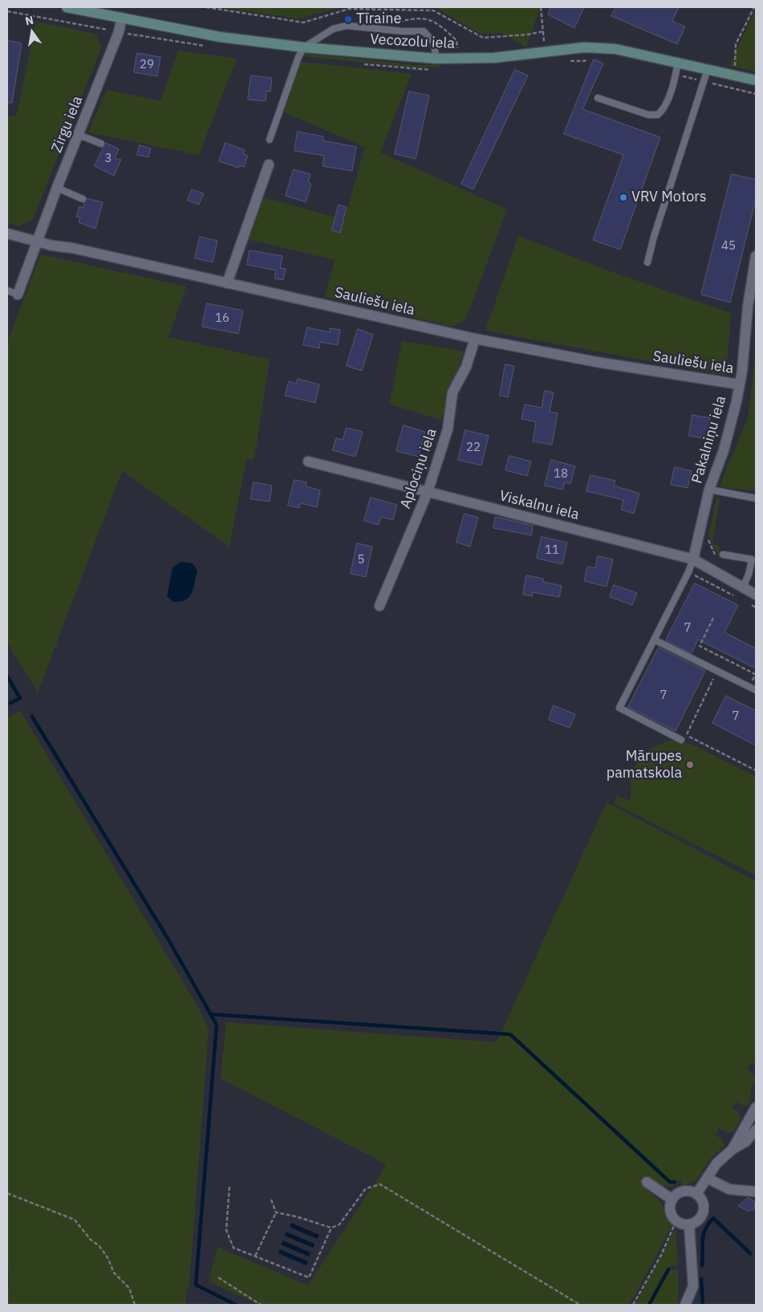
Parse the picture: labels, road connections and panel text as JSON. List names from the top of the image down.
{
  "streets": {
    "street": [
      "Vecozolu iela",
      "Zirgu iela",
      "Sauliešu iela",
      "Pakalniņu iela",
      "Aplociņu iela",
      "Viskalnu iela"
    ]
  },
  "crossings": [
    ["Vecozolu iela", "Zirgu iela"],
    ["Zirgu iela", "Sauliešu iela"],
    ["Sauliešu iela", "Pakalniņu iela"],
    ["Sauliešu iela", "Aplociņu iela"],
    ["Pakalniņu iela", "Viskalnu iela"],
    ["Aplociņu iela", "Viskalnu iela"]
  ],
  "places": ["Tīraine", "VRV Motors", "Mārupes pamatskola"],
  "house_numbers": [
    "29",
    "3",
    "45",
    "16",
    "22",
    "18",
    "11",
    "5",
    "7",
    "7",
    "7"
  ],
  "north": "top"
}
